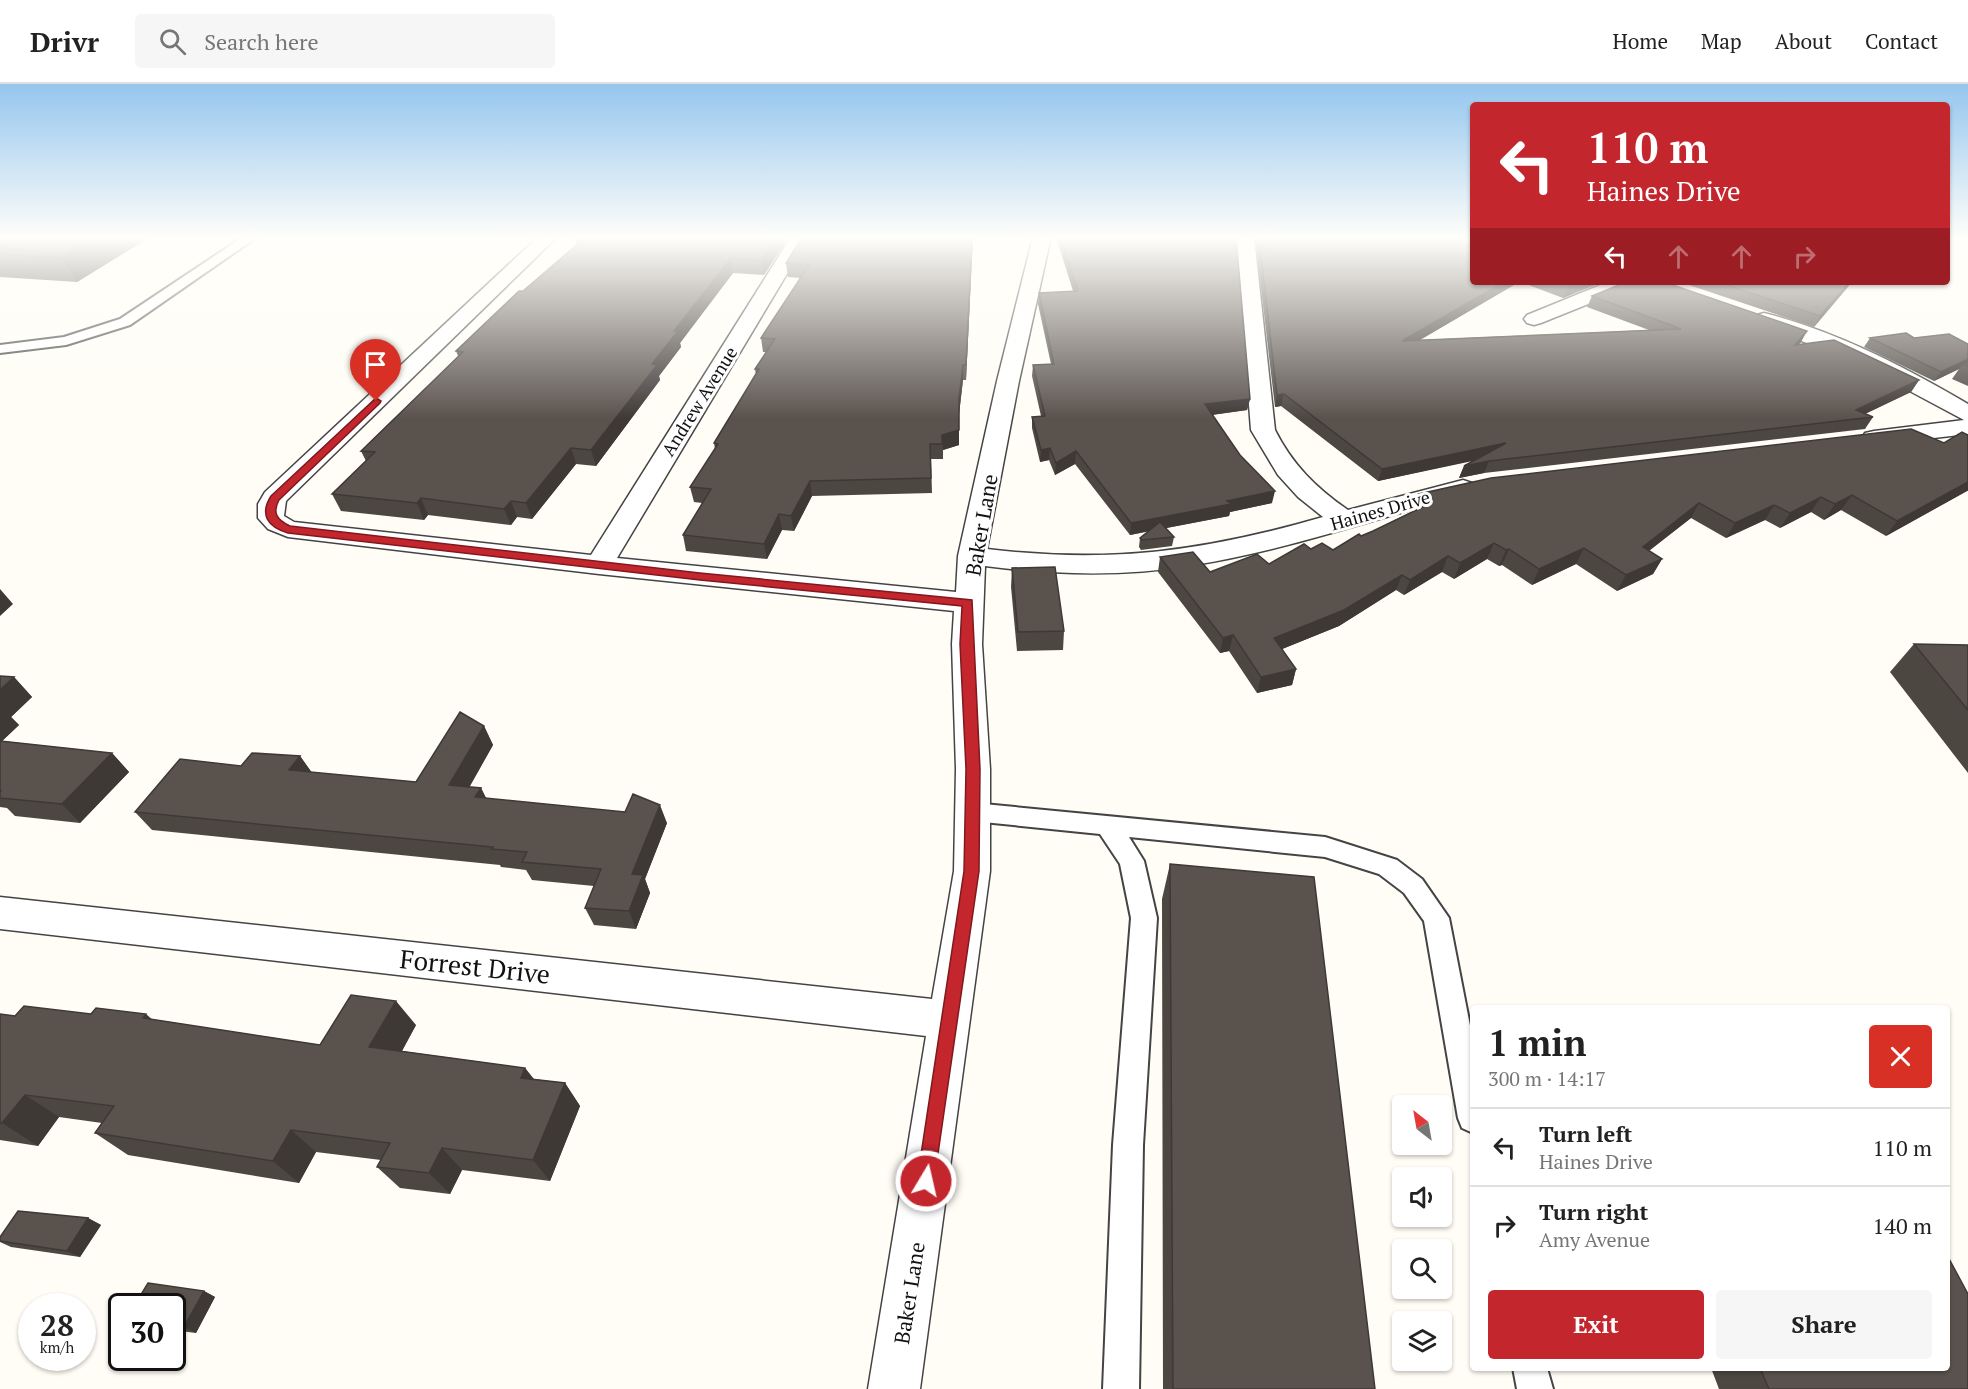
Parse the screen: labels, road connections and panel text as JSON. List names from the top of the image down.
{
  "streets": {
    "street": [
      "Andrew Avenue",
      "Haines Drive",
      "Baker Lane",
      "Forrest Drive"
    ]
  },
  "crossings": [
    ["Haines Drive", "Baker Lane"],
    ["Baker Lane", "Forrest Drive"]
  ],
  "north": "top left",
  "page": {
    "header": "Drivr",
    "search": "Search here",
    "nav": [
      "Home",
      "Map",
      "About",
      "Contact"
    ],
    "turn": ["110 m", "Haines Drive"],
    "heading": ["1 min", "300 m · 14:17"],
    "list": [
      {
        "name": "Turn left",
        "note": "Haines Drive",
        "value": "110 m"
      },
      {
        "name": "Turn right",
        "note": "Amy Avenue",
        "value": "140 m"
      }
    ],
    "buttons": ["Exit", "Share"],
    "speed": "28 km/h",
    "limit": "30"
  }
}
